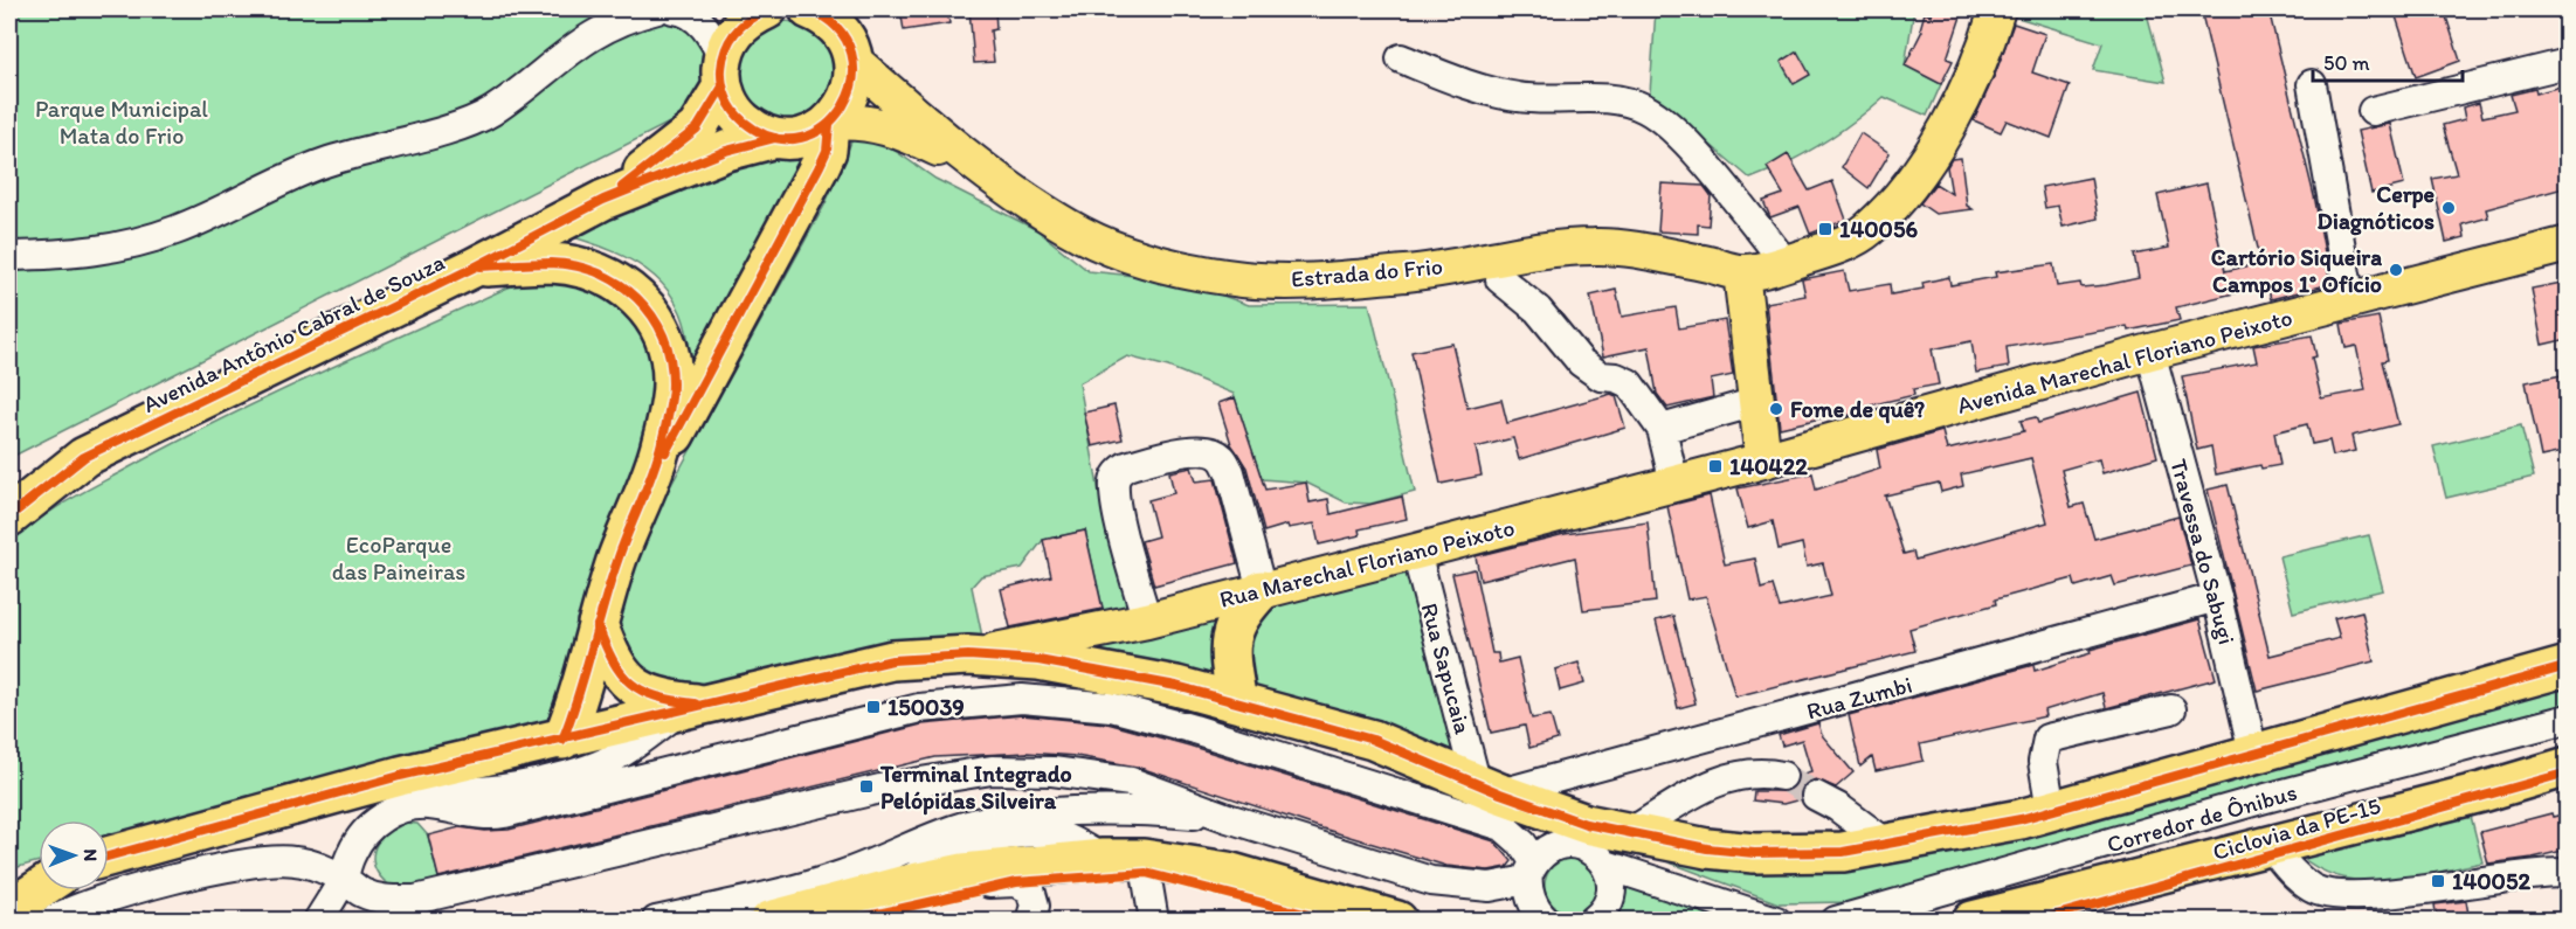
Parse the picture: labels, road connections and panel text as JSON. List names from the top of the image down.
{
  "streets": {
    "highway": ["Avenida Antônio Cabral de Souza"],
    "main road": ["Estrada do Frio", "Avenida Marechal Floriano Peixoto", "Rua Marechal Floriano Peixoto"],
    "street": [
      "Travessa do Sabugi",
      "Rua Sapucaia",
      "Rua Zumbi",
      "Corredor de Ônibus"
    ],
    "cycle path": ["Ciclovia da PE-15"]
  },
  "crossings": [
    ["Estrada do Frio", "Avenida Antônio Cabral de Souza"],
    ["Avenida Marechal Floriano Peixoto", "Travessa do Sabugi"],
    ["Avenida Marechal Floriano Peixoto", "Rua Marechal Floriano Peixoto"],
    ["Travessa do Sabugi", "Rua Zumbi"],
    ["Rua Marechal Floriano Peixoto", "Rua Sapucaia"],
    ["Rua Sapucaia", "Rua Zumbi"]
  ],
  "parks": ["Parque Municipal Mata do Frio", "EcoParque das Paineiras"],
  "places": {
    "other": ["Cerpe Diagnóticos", "Cartório Siqueira Campos 1° Ofício", "Fome de quê?"],
    "transit": [
      "140056",
      "140422",
      "150039",
      "Terminal Integrado Pelópidas Silveira",
      "140052"
    ]
  },
  "scale_bar": "50 m",
  "north": "right"
}
